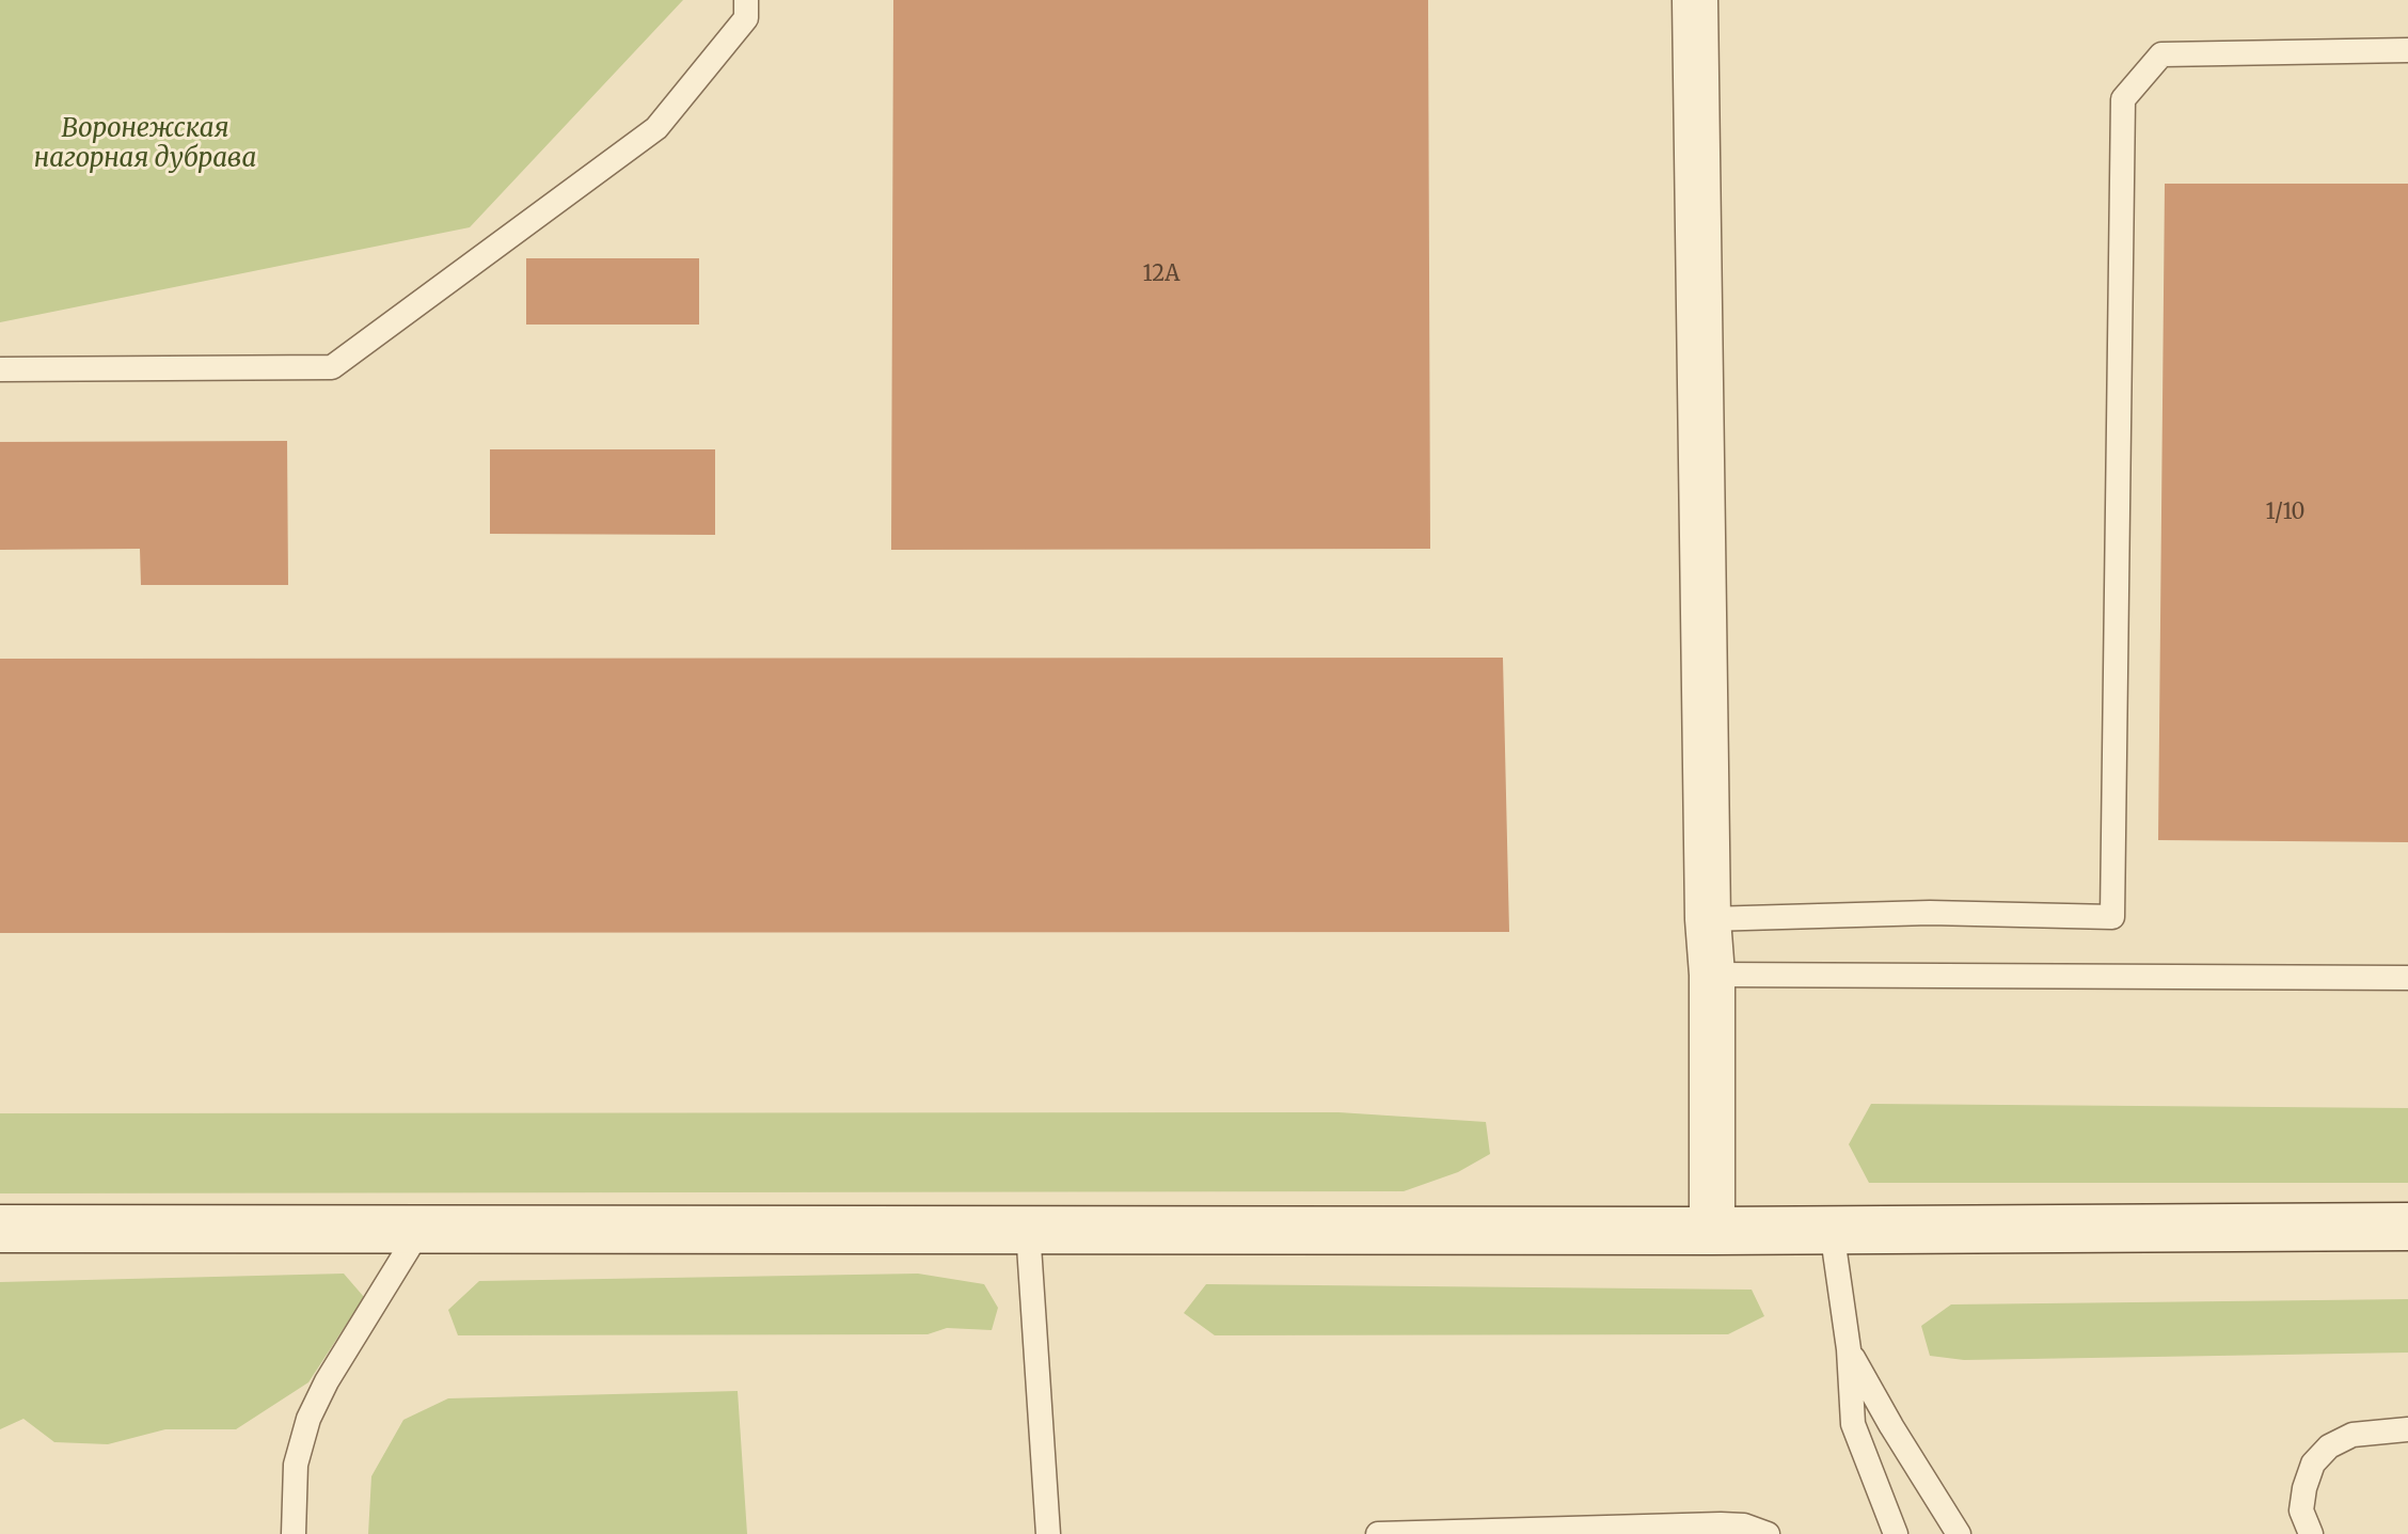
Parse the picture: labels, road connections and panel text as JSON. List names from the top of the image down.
{
  "parks": ["Воронежская нагорная дубрава"],
  "house_numbers": ["12А", "1/10"]
}
